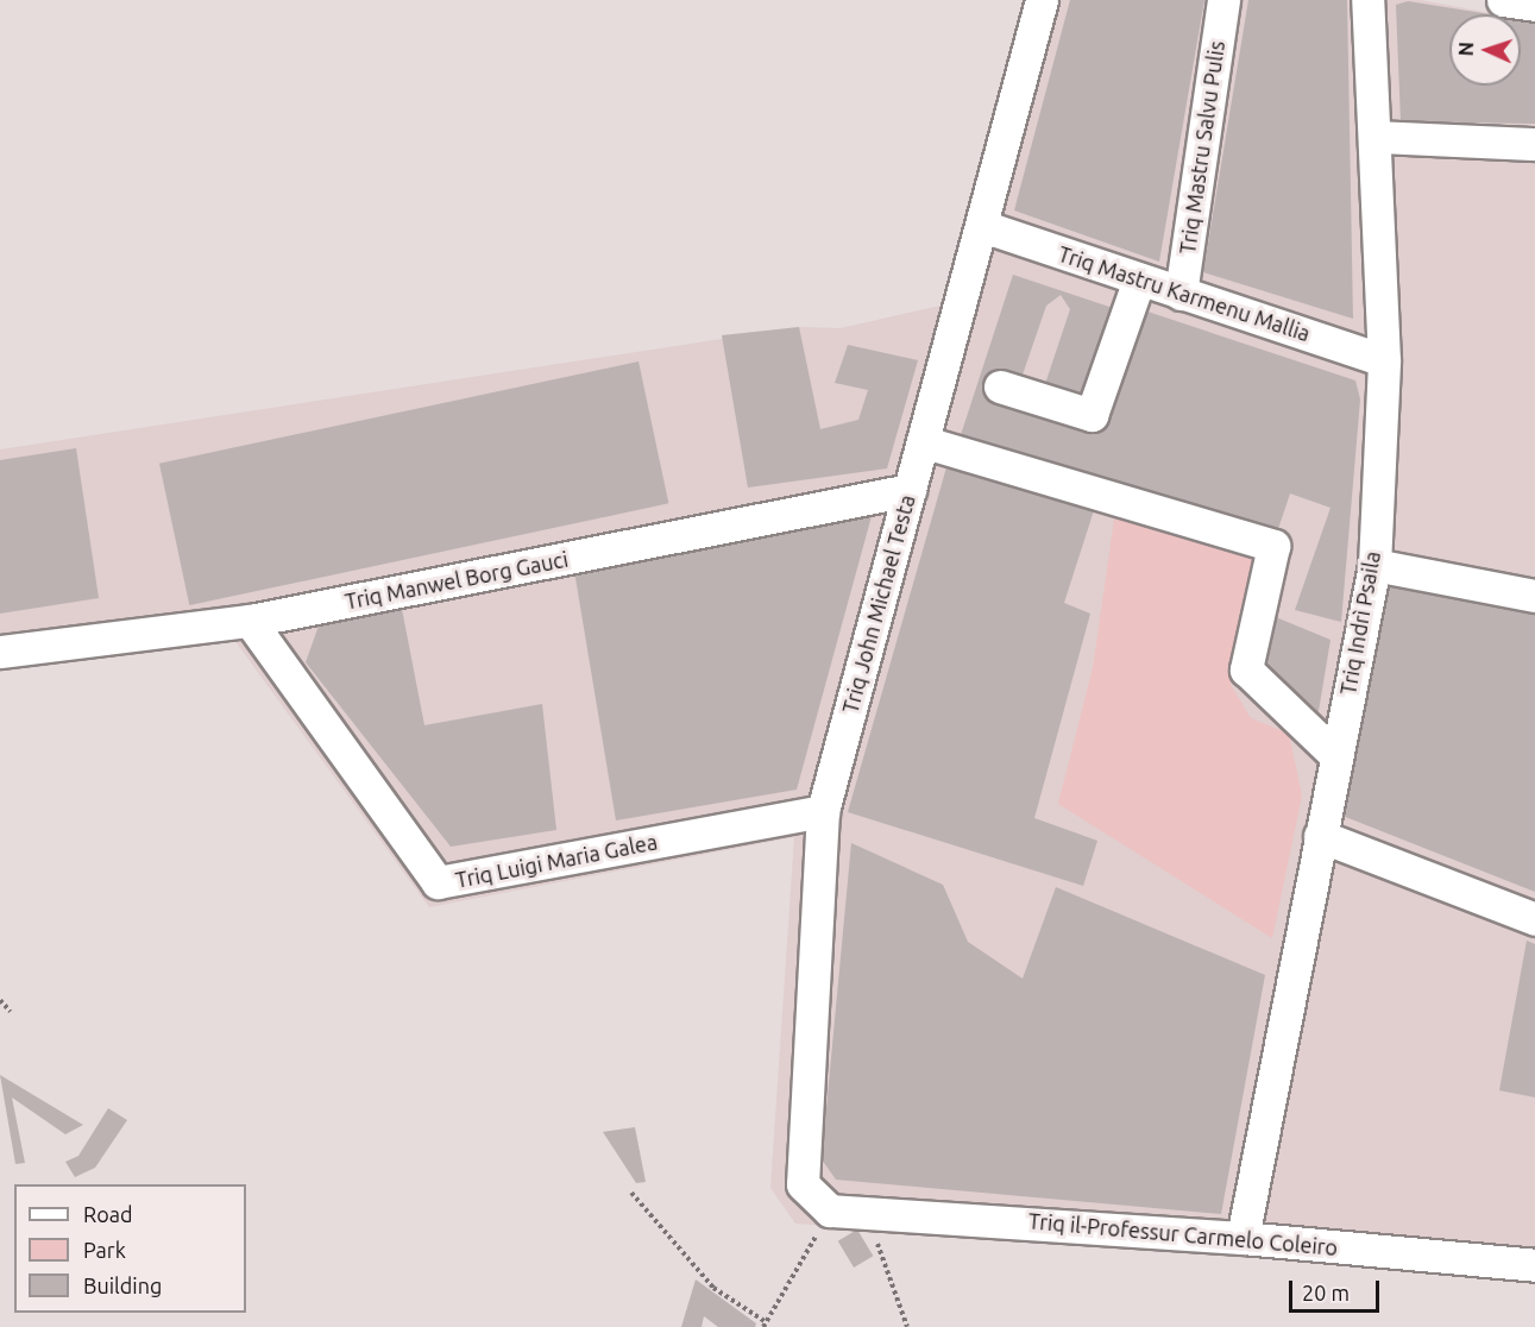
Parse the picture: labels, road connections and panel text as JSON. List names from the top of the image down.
{
  "streets": {
    "street": [
      "Triq Mastru Salvu Pulis",
      "Triq Mastru Karmenu Mallia",
      "Triq Manwel Borg Gauci",
      "Triq John Michael Testa",
      "Triq Indrì Psaila",
      "Triq Luigi Maria Galea",
      "Triq il-Professur Carmelo Coleiro"
    ]
  },
  "crossings": [
    ["Triq Mastru Salvu Pulis", "Triq Mastru Karmenu Mallia"],
    ["Triq Mastru Karmenu Mallia", "Triq John Michael Testa"],
    ["Triq Mastru Karmenu Mallia", "Triq Indrì Psaila"],
    ["Triq Manwel Borg Gauci", "Triq John Michael Testa"],
    ["Triq Manwel Borg Gauci", "Triq Luigi Maria Galea"],
    ["Triq John Michael Testa", "Triq Luigi Maria Galea"],
    ["Triq John Michael Testa", "Triq il-Professur Carmelo Coleiro"],
    ["Triq Indrì Psaila", "Triq il-Professur Carmelo Coleiro"]
  ],
  "legend": ["Road", "Park", "Building"],
  "scale_bar": "20 m",
  "north": "left"
}
